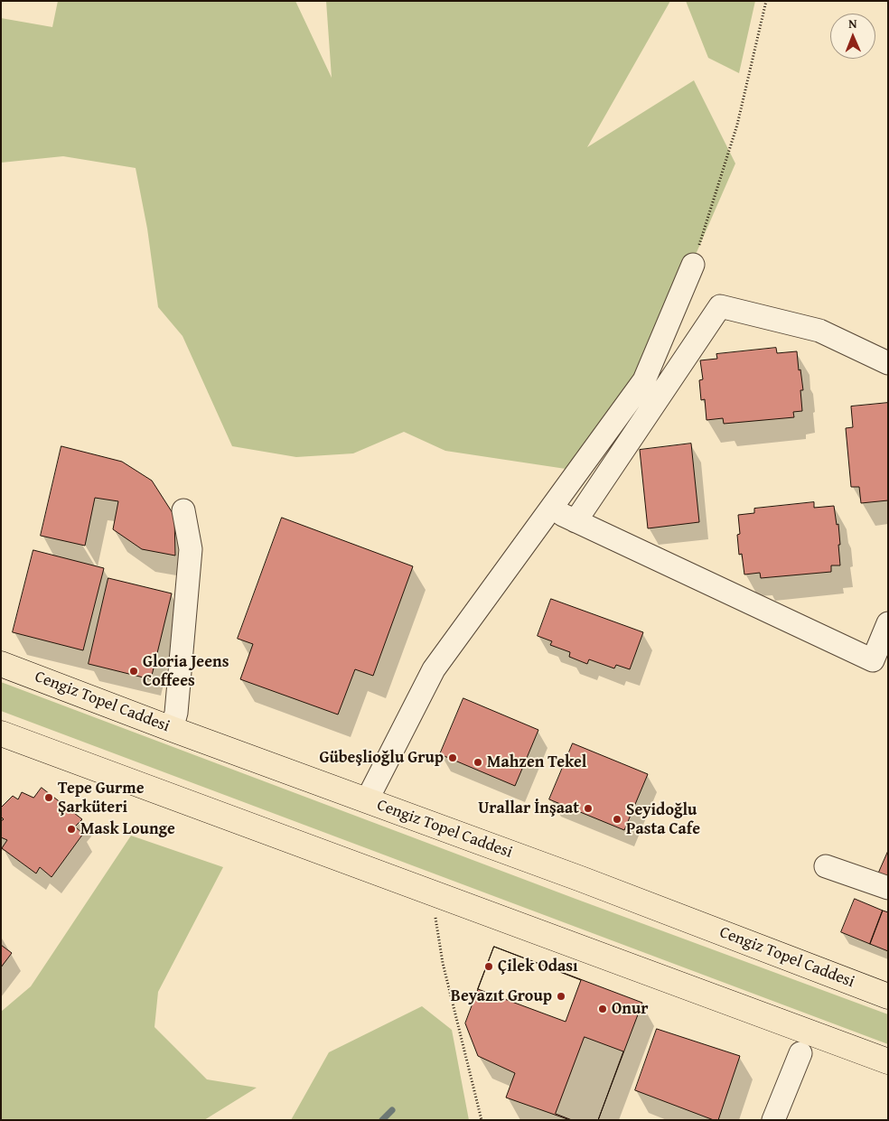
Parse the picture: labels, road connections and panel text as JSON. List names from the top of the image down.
{
  "streets": {
    "main road": ["Cengiz Topel Caddesi"]
  },
  "places": [
    "Gloria Jeens Coffees",
    "Gübeşlioğlu Grup",
    "Mahzen Tekel",
    "Tepe Gurme Şarküteri",
    "Urallar İnşaat",
    "Seyidoğlu Pasta Cafe",
    "Mask Lounge",
    "Çilek Odası",
    "Beyazıt Group",
    "Onur"
  ],
  "north": "top"
}
